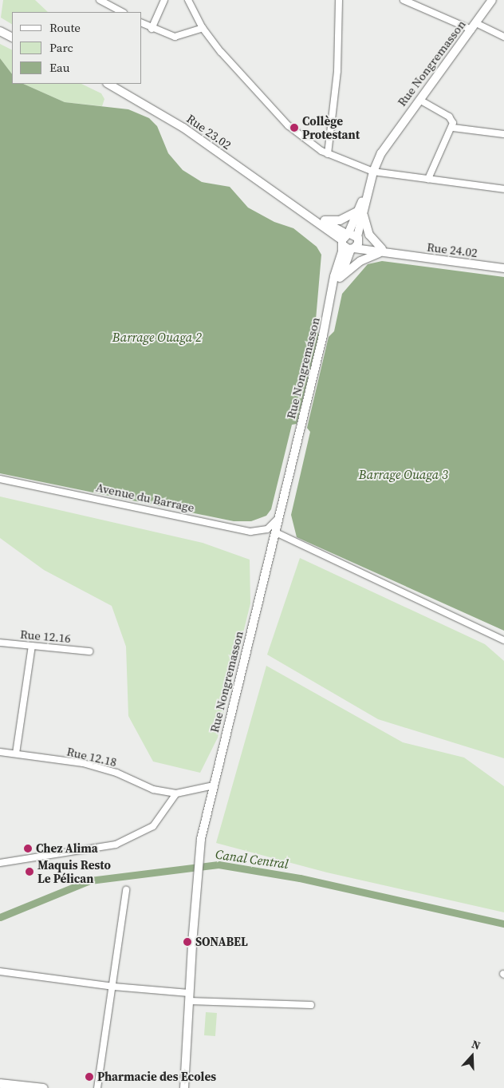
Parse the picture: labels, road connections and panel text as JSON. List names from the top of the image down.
{
  "streets": {
    "street": [
      "Rue Nongremasson",
      "Rue 23.02",
      "Rue 24.02",
      "Avenue du Barrage",
      "Rue 12.16",
      "Rue 12.18"
    ]
  },
  "crossings": [
    ["Rue Nongremasson", "Rue 23.02"],
    ["Rue Nongremasson", "Rue 24.02"],
    ["Rue Nongremasson", "Avenue du Barrage"],
    ["Rue 23.02", "Rue 24.02"]
  ],
  "water": ["Barrage Ouaga 2", "Barrage Ouaga 3", "Canal Central"],
  "places": [
    "Collège Protestant",
    "Chez Alima",
    "Maquis Resto Le Pélican",
    "SONABEL",
    "Pharmacie des Ecoles"
  ],
  "legend": ["Route", "Parc", "Eau"],
  "north": "top"
}
